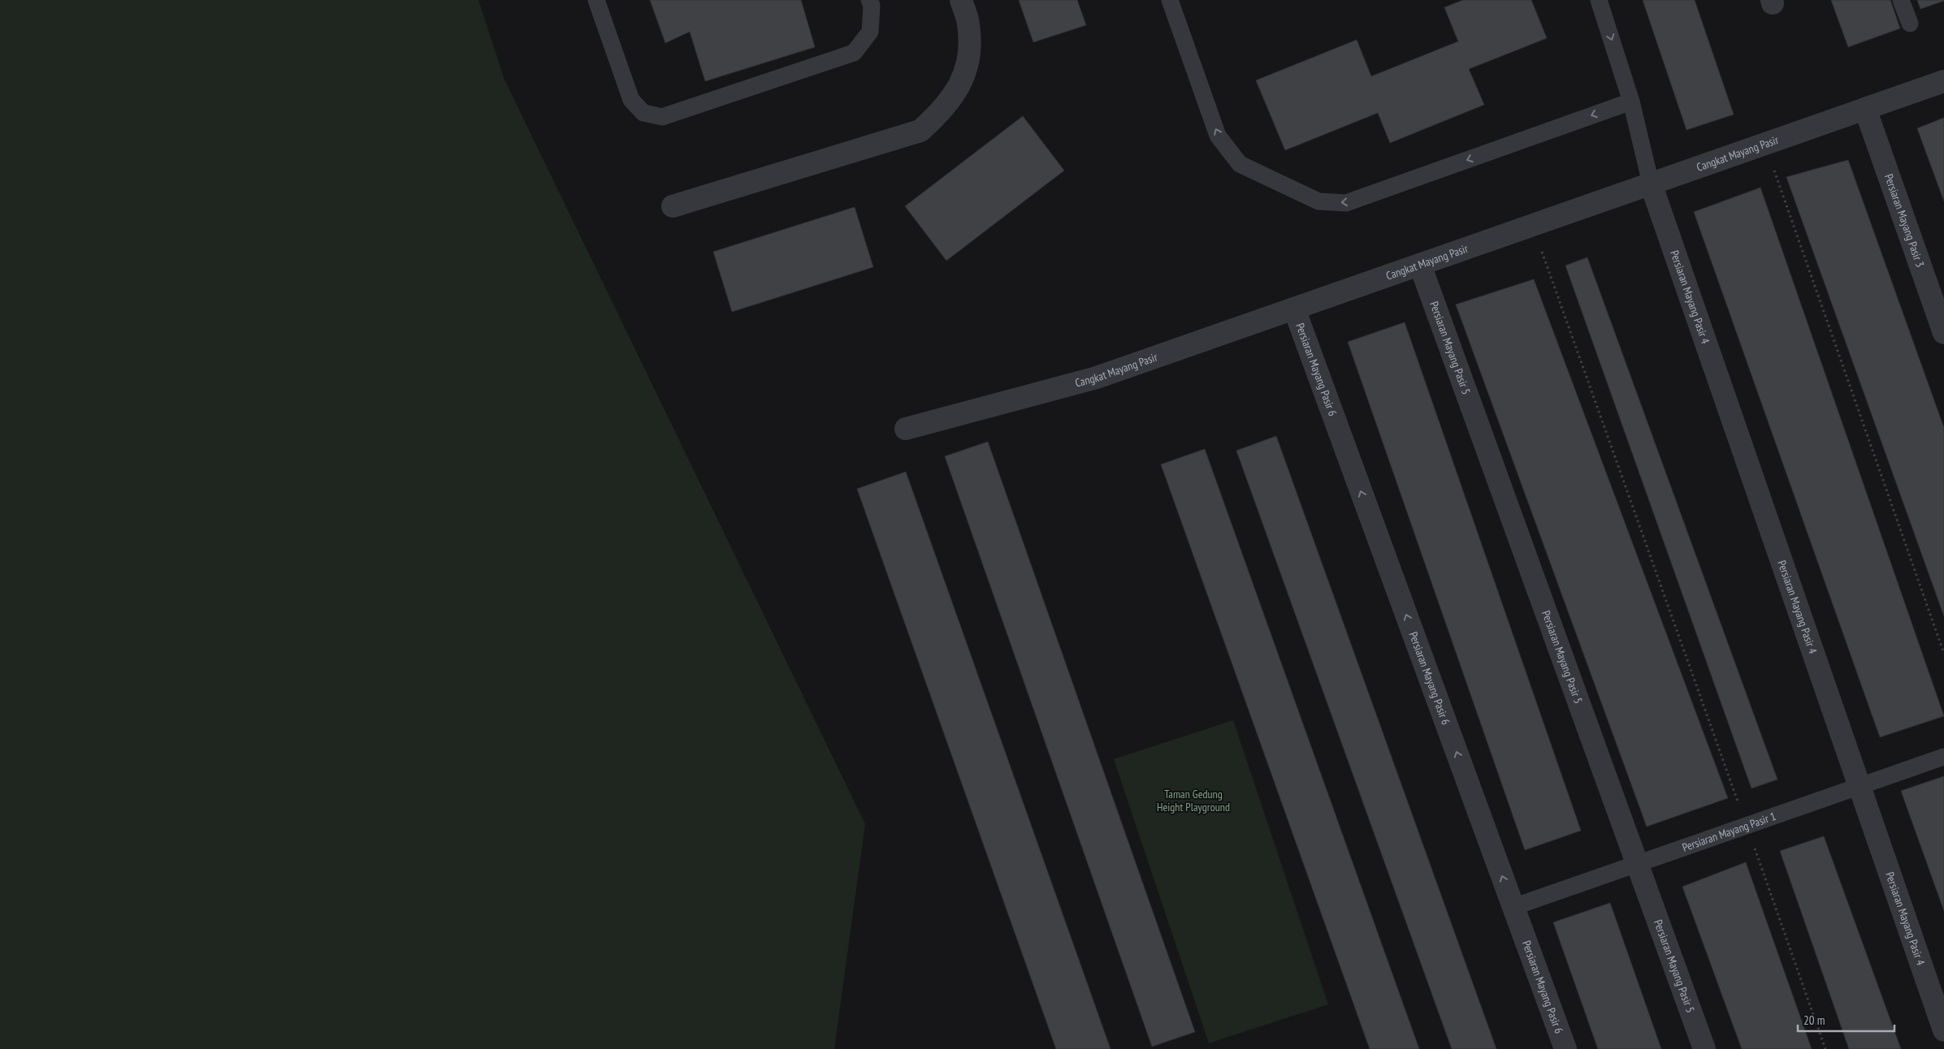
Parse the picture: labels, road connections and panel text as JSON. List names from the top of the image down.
{
  "streets": {
    "street": [
      "Cangkat Mayang Pasir",
      "Persiaran Mayang Pasir 3",
      "Persiaran Mayang Pasir 4",
      "Persiaran Mayang Pasir 5",
      "Persiaran Mayang Pasir 6"
    ],
    "lane": ["Persiaran Mayang Pasir 1"]
  },
  "crossings": [
    ["Cangkat Mayang Pasir", "Persiaran Mayang Pasir 3"],
    ["Cangkat Mayang Pasir", "Persiaran Mayang Pasir 4"],
    ["Cangkat Mayang Pasir", "Persiaran Mayang Pasir 5"],
    ["Cangkat Mayang Pasir", "Persiaran Mayang Pasir 6"],
    ["Persiaran Mayang Pasir 4", "Persiaran Mayang Pasir 1"],
    ["Persiaran Mayang Pasir 5", "Persiaran Mayang Pasir 1"],
    ["Persiaran Mayang Pasir 6", "Persiaran Mayang Pasir 1"]
  ],
  "one_way": ["Persiaran Mayang Pasir 6"],
  "parks": ["Taman Gedung Height Playground"],
  "scale_bar": "20 m"
}
